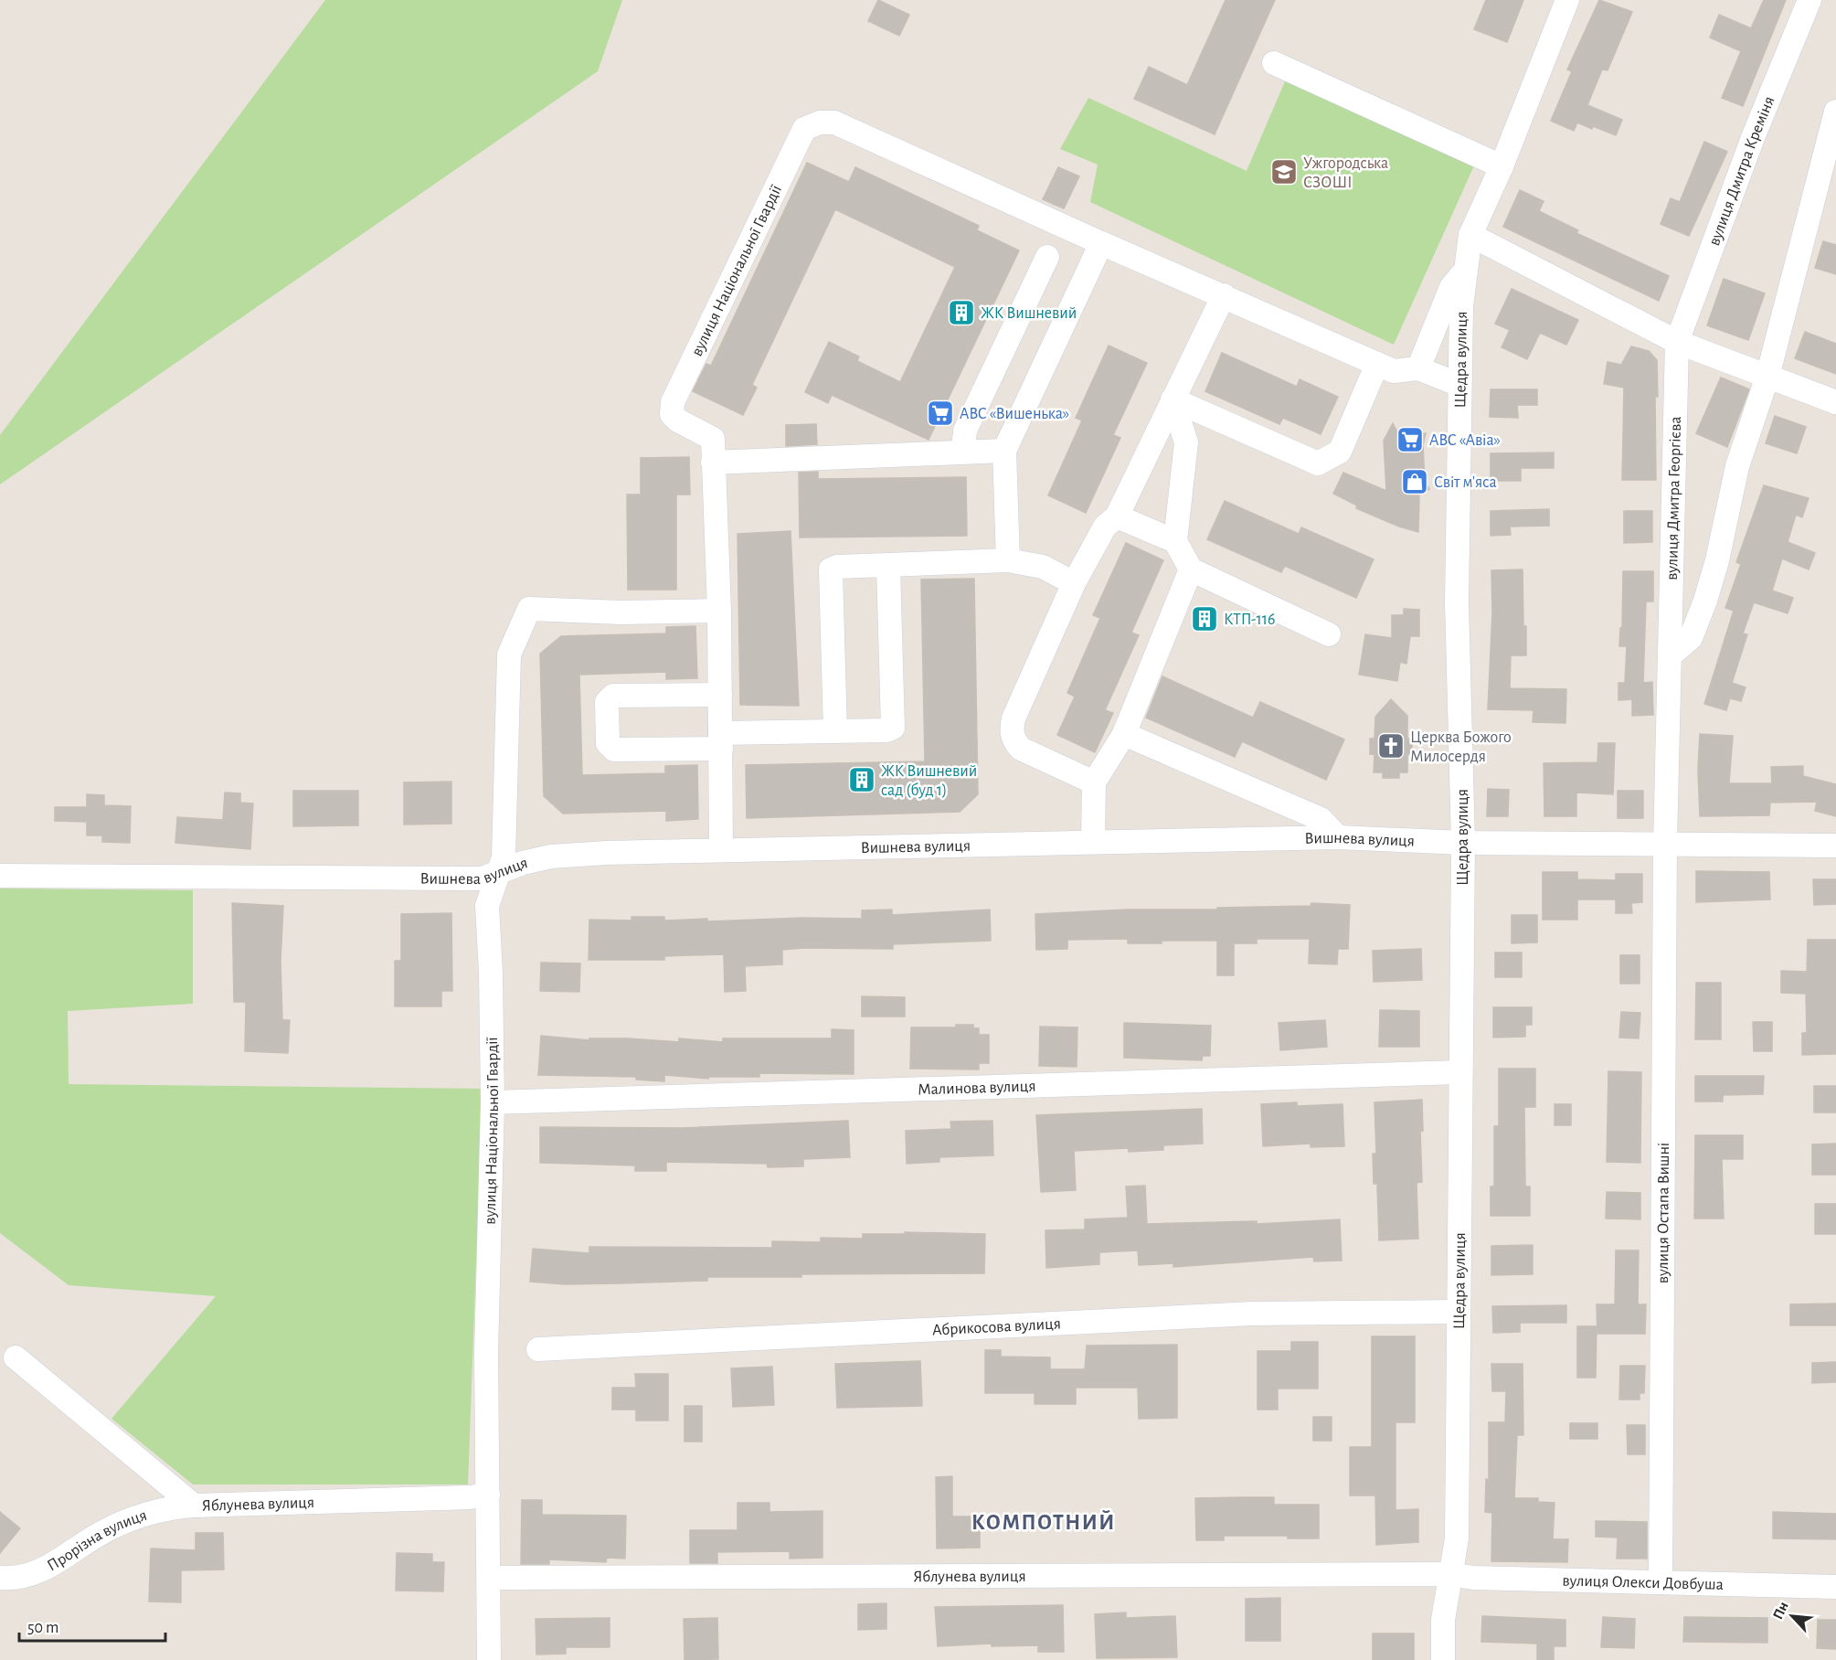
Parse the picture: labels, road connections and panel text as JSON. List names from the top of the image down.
{
  "streets": {
    "street": [
      "вулиця Дмитра Креміня",
      "вулиця Національної Гвардії",
      "Щедра вулиця",
      "вулиця Дмитра Георгієва",
      "Вишнева вулиця",
      "Малинова вулиця",
      "вулиця Остапа Вишні",
      "Абрикосова вулиця",
      "Яблунева вулиця",
      "Прорізна вулиця",
      "вулиця Олекси Довбуша"
    ]
  },
  "crossings": [
    ["вулиця Дмитра Креміня", "вулиця Дмитра Георгієва"],
    ["вулиця Національної Гвардії", "Вишнева вулиця"],
    ["вулиця Національної Гвардії", "Малинова вулиця"],
    ["вулиця Національної Гвардії", "Яблунева вулиця"],
    ["Щедра вулиця", "Вишнева вулиця"],
    ["Щедра вулиця", "Малинова вулиця"],
    ["Щедра вулиця", "Абрикосова вулиця"],
    ["Щедра вулиця", "Яблунева вулиця"],
    ["Щедра вулиця", "вулиця Олекси Довбуша"],
    ["вулиця Дмитра Георгієва", "Вишнева вулиця"],
    ["вулиця Дмитра Георгієва", "вулиця Остапа Вишні"],
    ["Вишнева вулиця", "вулиця Остапа Вишні"],
    ["вулиця Остапа Вишні", "вулиця Олекси Довбуша"],
    ["Яблунева вулиця", "Прорізна вулиця"],
    ["Яблунева вулиця", "вулиця Олекси Довбуша"]
  ],
  "districts": ["КОМПОТНИЙ"],
  "places": {
    "school or university": ["Ужгородська СЗОШІ"],
    "building": ["ЖК Вишневий", "КТП-116", "ЖК Вишневий сад (буд 1)"],
    "supermarket": ["ABC «Вишенька»", "ABC «Авіа»"],
    "shop": ["Світ м'яса"],
    "church": ["Церква Божого Милосердя"]
  },
  "scale_bar": "50 m",
  "north": "top left"
}
